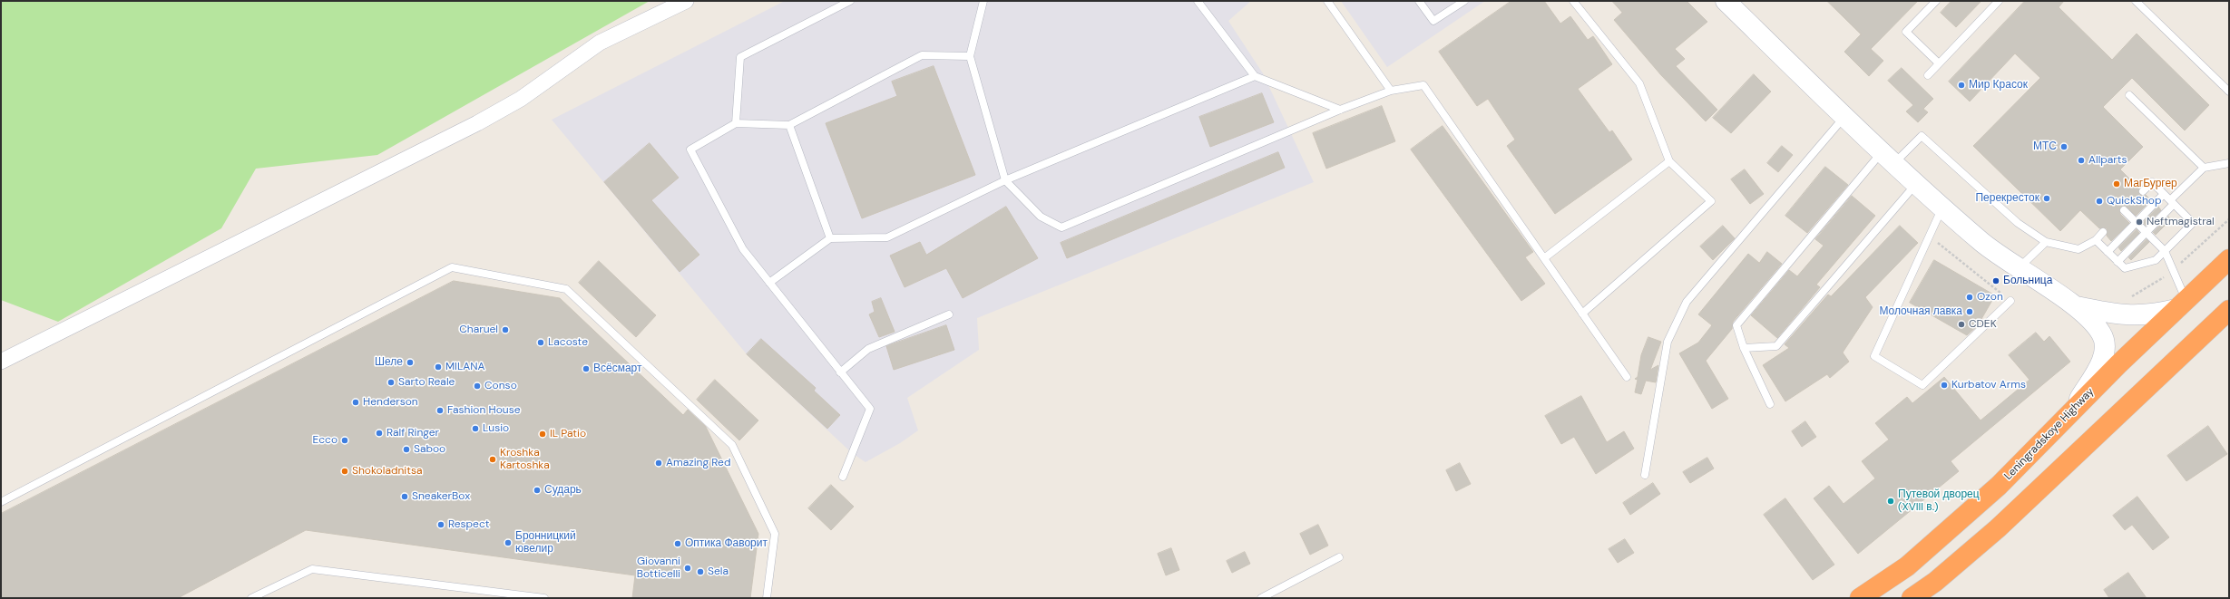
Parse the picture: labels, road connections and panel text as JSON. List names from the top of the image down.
{
  "streets": {
    "highway": ["Leningradskoye Highway"]
  },
  "places": [
    "Мир Красок",
    "МТС",
    "Allparts",
    "МагБургер",
    "Перекресток",
    "QuickShop",
    "Neftmagistral",
    "Больница",
    "Ozon",
    "Молочная лавка",
    "CDEK",
    "Charuel",
    "Lacoste",
    "Шеле",
    "MILANA",
    "Всёсмарт",
    "Sarto Reale",
    "Kurbatov Arms",
    "Conso",
    "Henderson",
    "Fashion House",
    "Lusio",
    "Ralf Ringer",
    "IL Patio",
    "Ecco",
    "Saboo",
    "Kroshka Kartoshka",
    "Amazing Red",
    "Shokoladnitsa",
    "Сударь",
    "SneakerBox",
    "Путевой дворец (XVIII в.)",
    "Respect",
    "Бронницкий ювелир",
    "Оптика Фаворит",
    "Giovanni Botticelli",
    "Sela"
  ]
}
